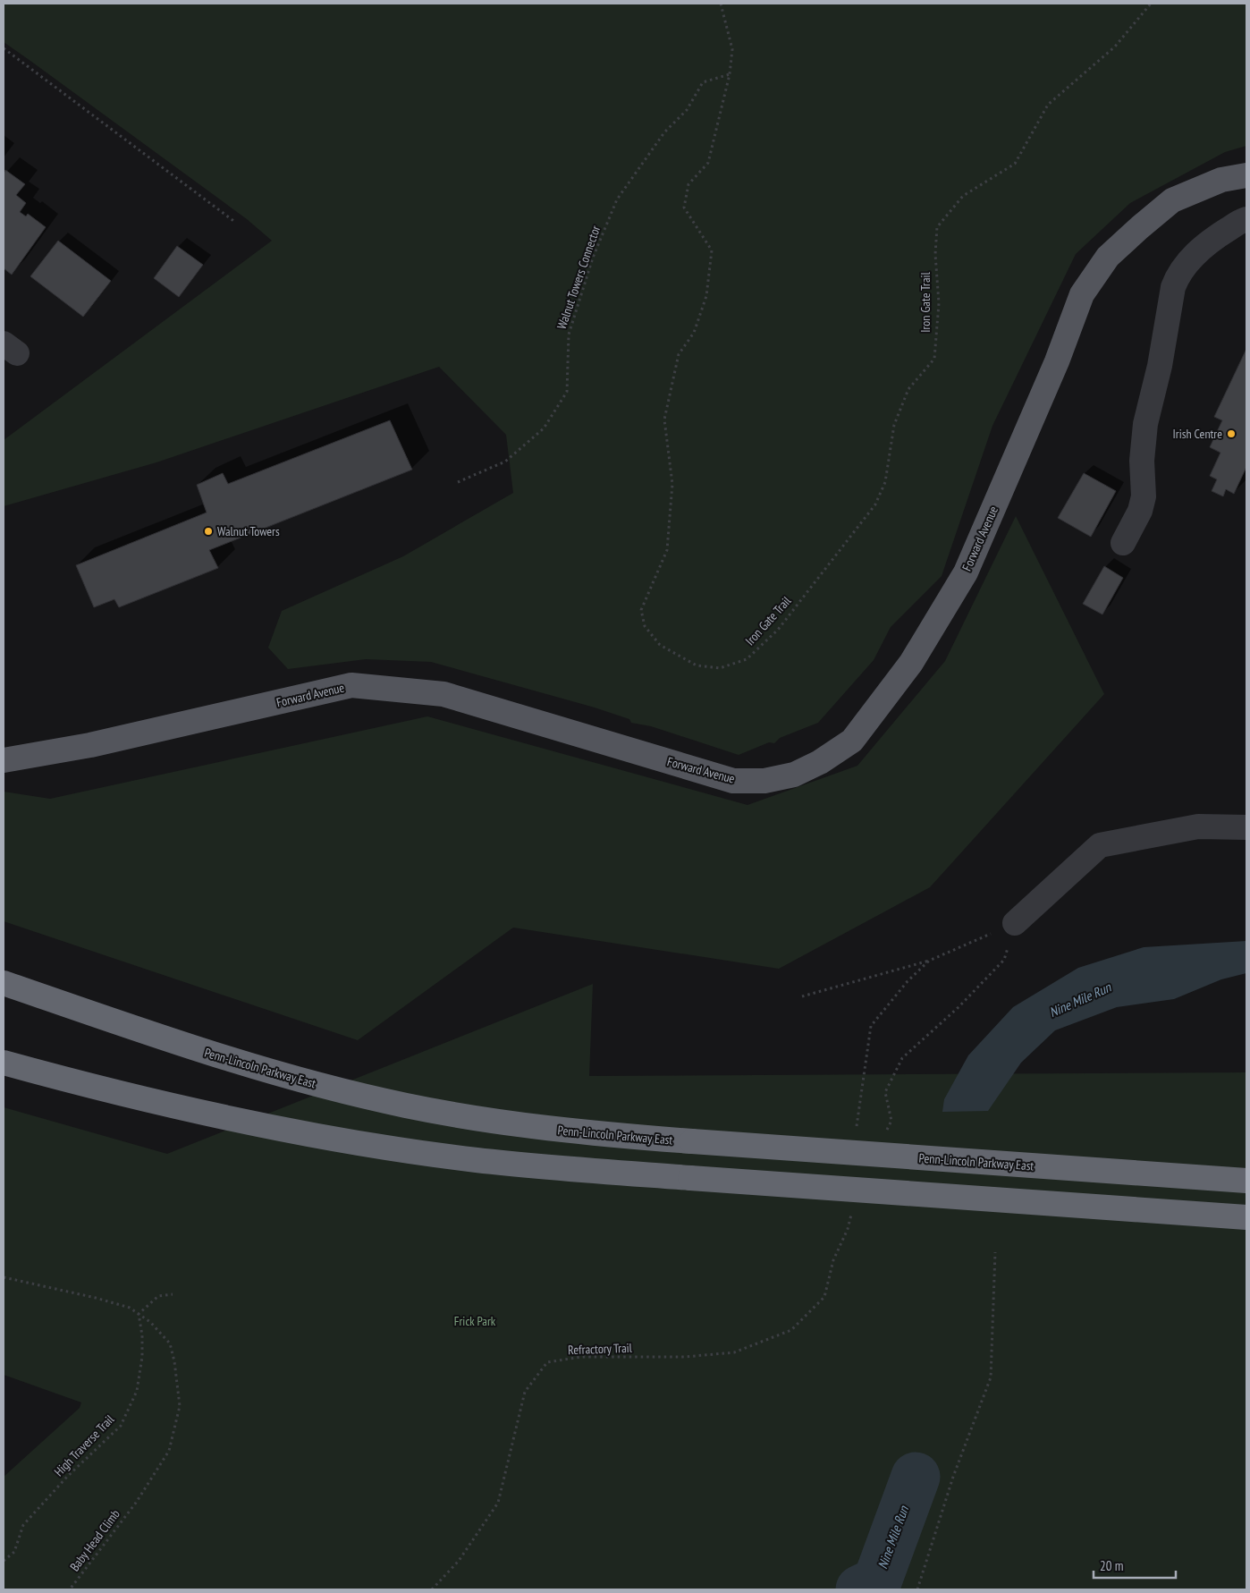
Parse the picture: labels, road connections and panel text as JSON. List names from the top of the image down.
{
  "streets": {
    "highway": ["Penn-Lincoln Parkway East"],
    "main road": ["Forward Avenue"],
    "path": [
      "Walnut Towers Connector",
      "Iron Gate Trail",
      "Refractory Trail",
      "High Traverse Trail",
      "Baby Head Climb"
    ]
  },
  "crossings": [
    ["Walnut Towers Connector", "Iron Gate Trail"],
    ["High Traverse Trail", "Baby Head Climb"]
  ],
  "water": ["Nine Mile Run"],
  "parks": ["Frick Park"],
  "places": ["Irish Centre", "Walnut Towers"],
  "scale_bar": "20 m"
}
